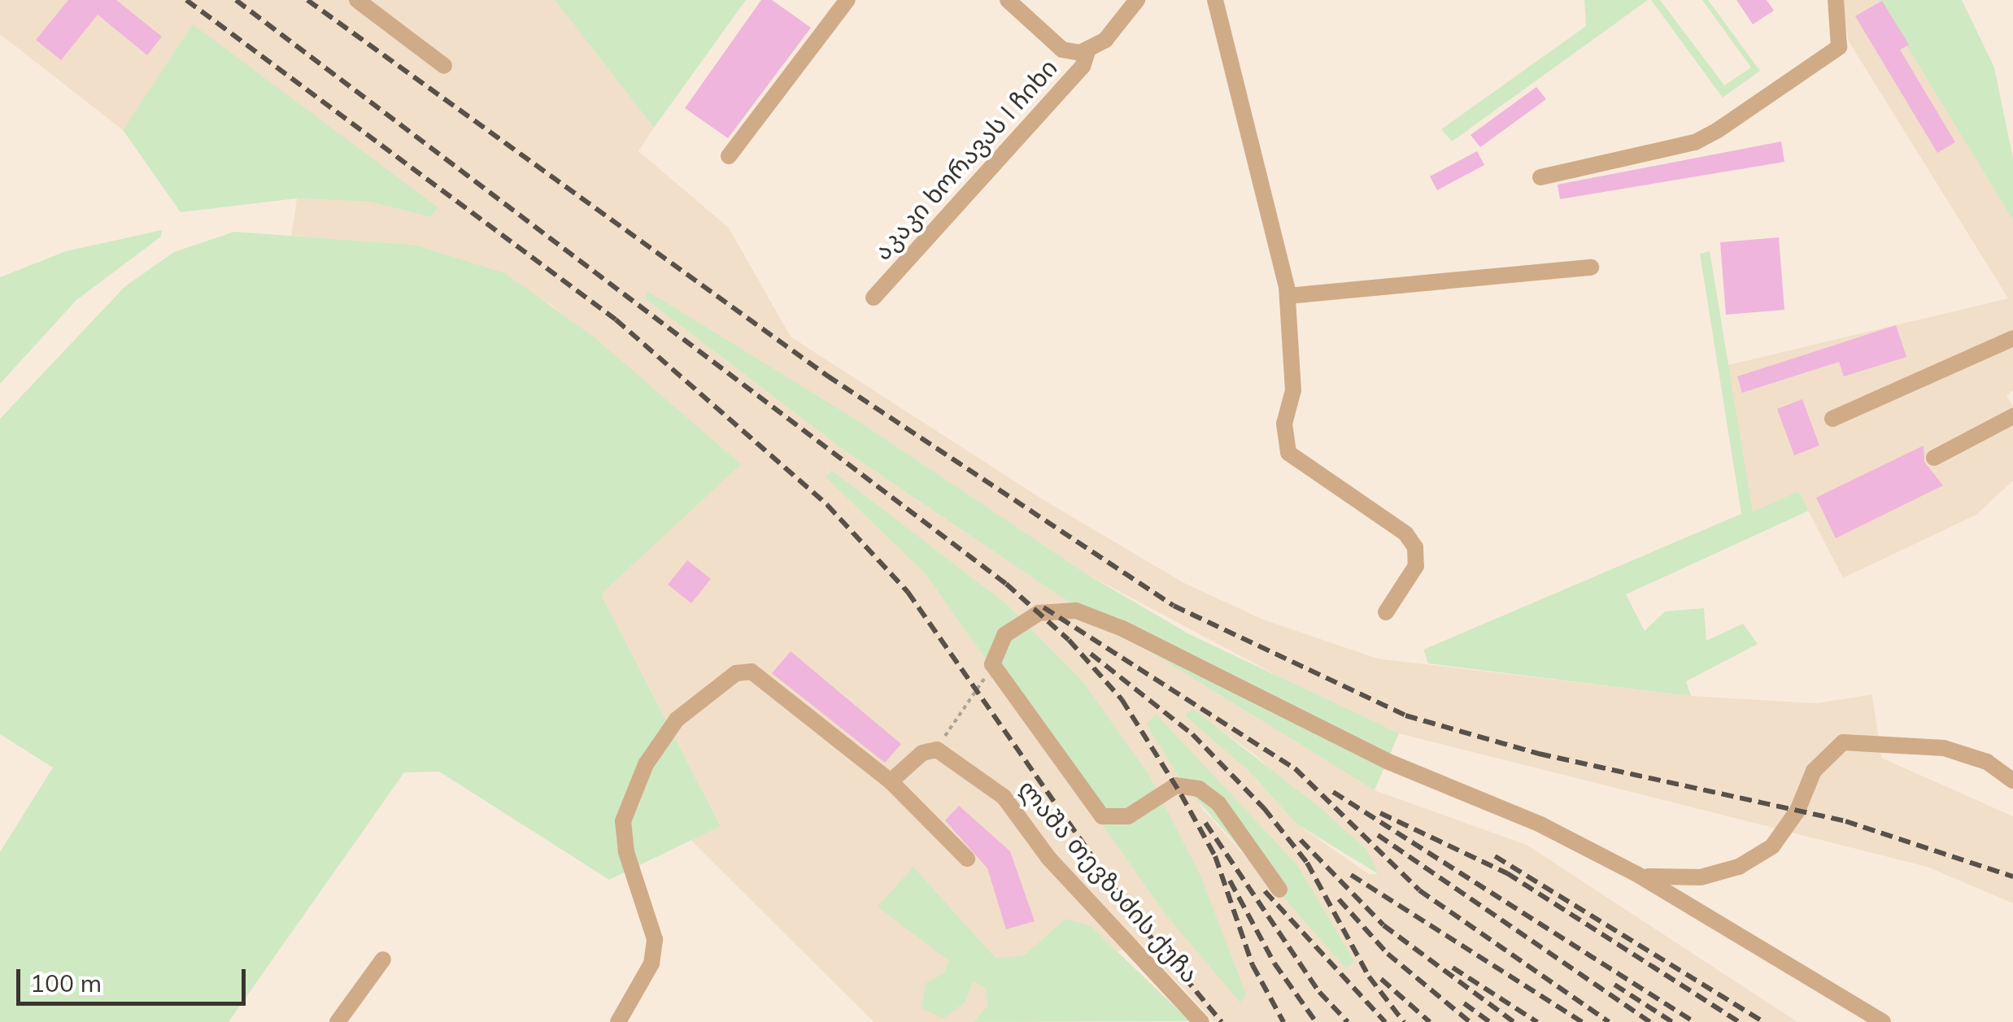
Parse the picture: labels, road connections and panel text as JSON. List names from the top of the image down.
{
  "streets": {
    "street": ["აკაკი ხორავას I ჩიხი", "ლაშა თევზაძის ქუჩა"]
  },
  "scale_bar": "100 m"
}
